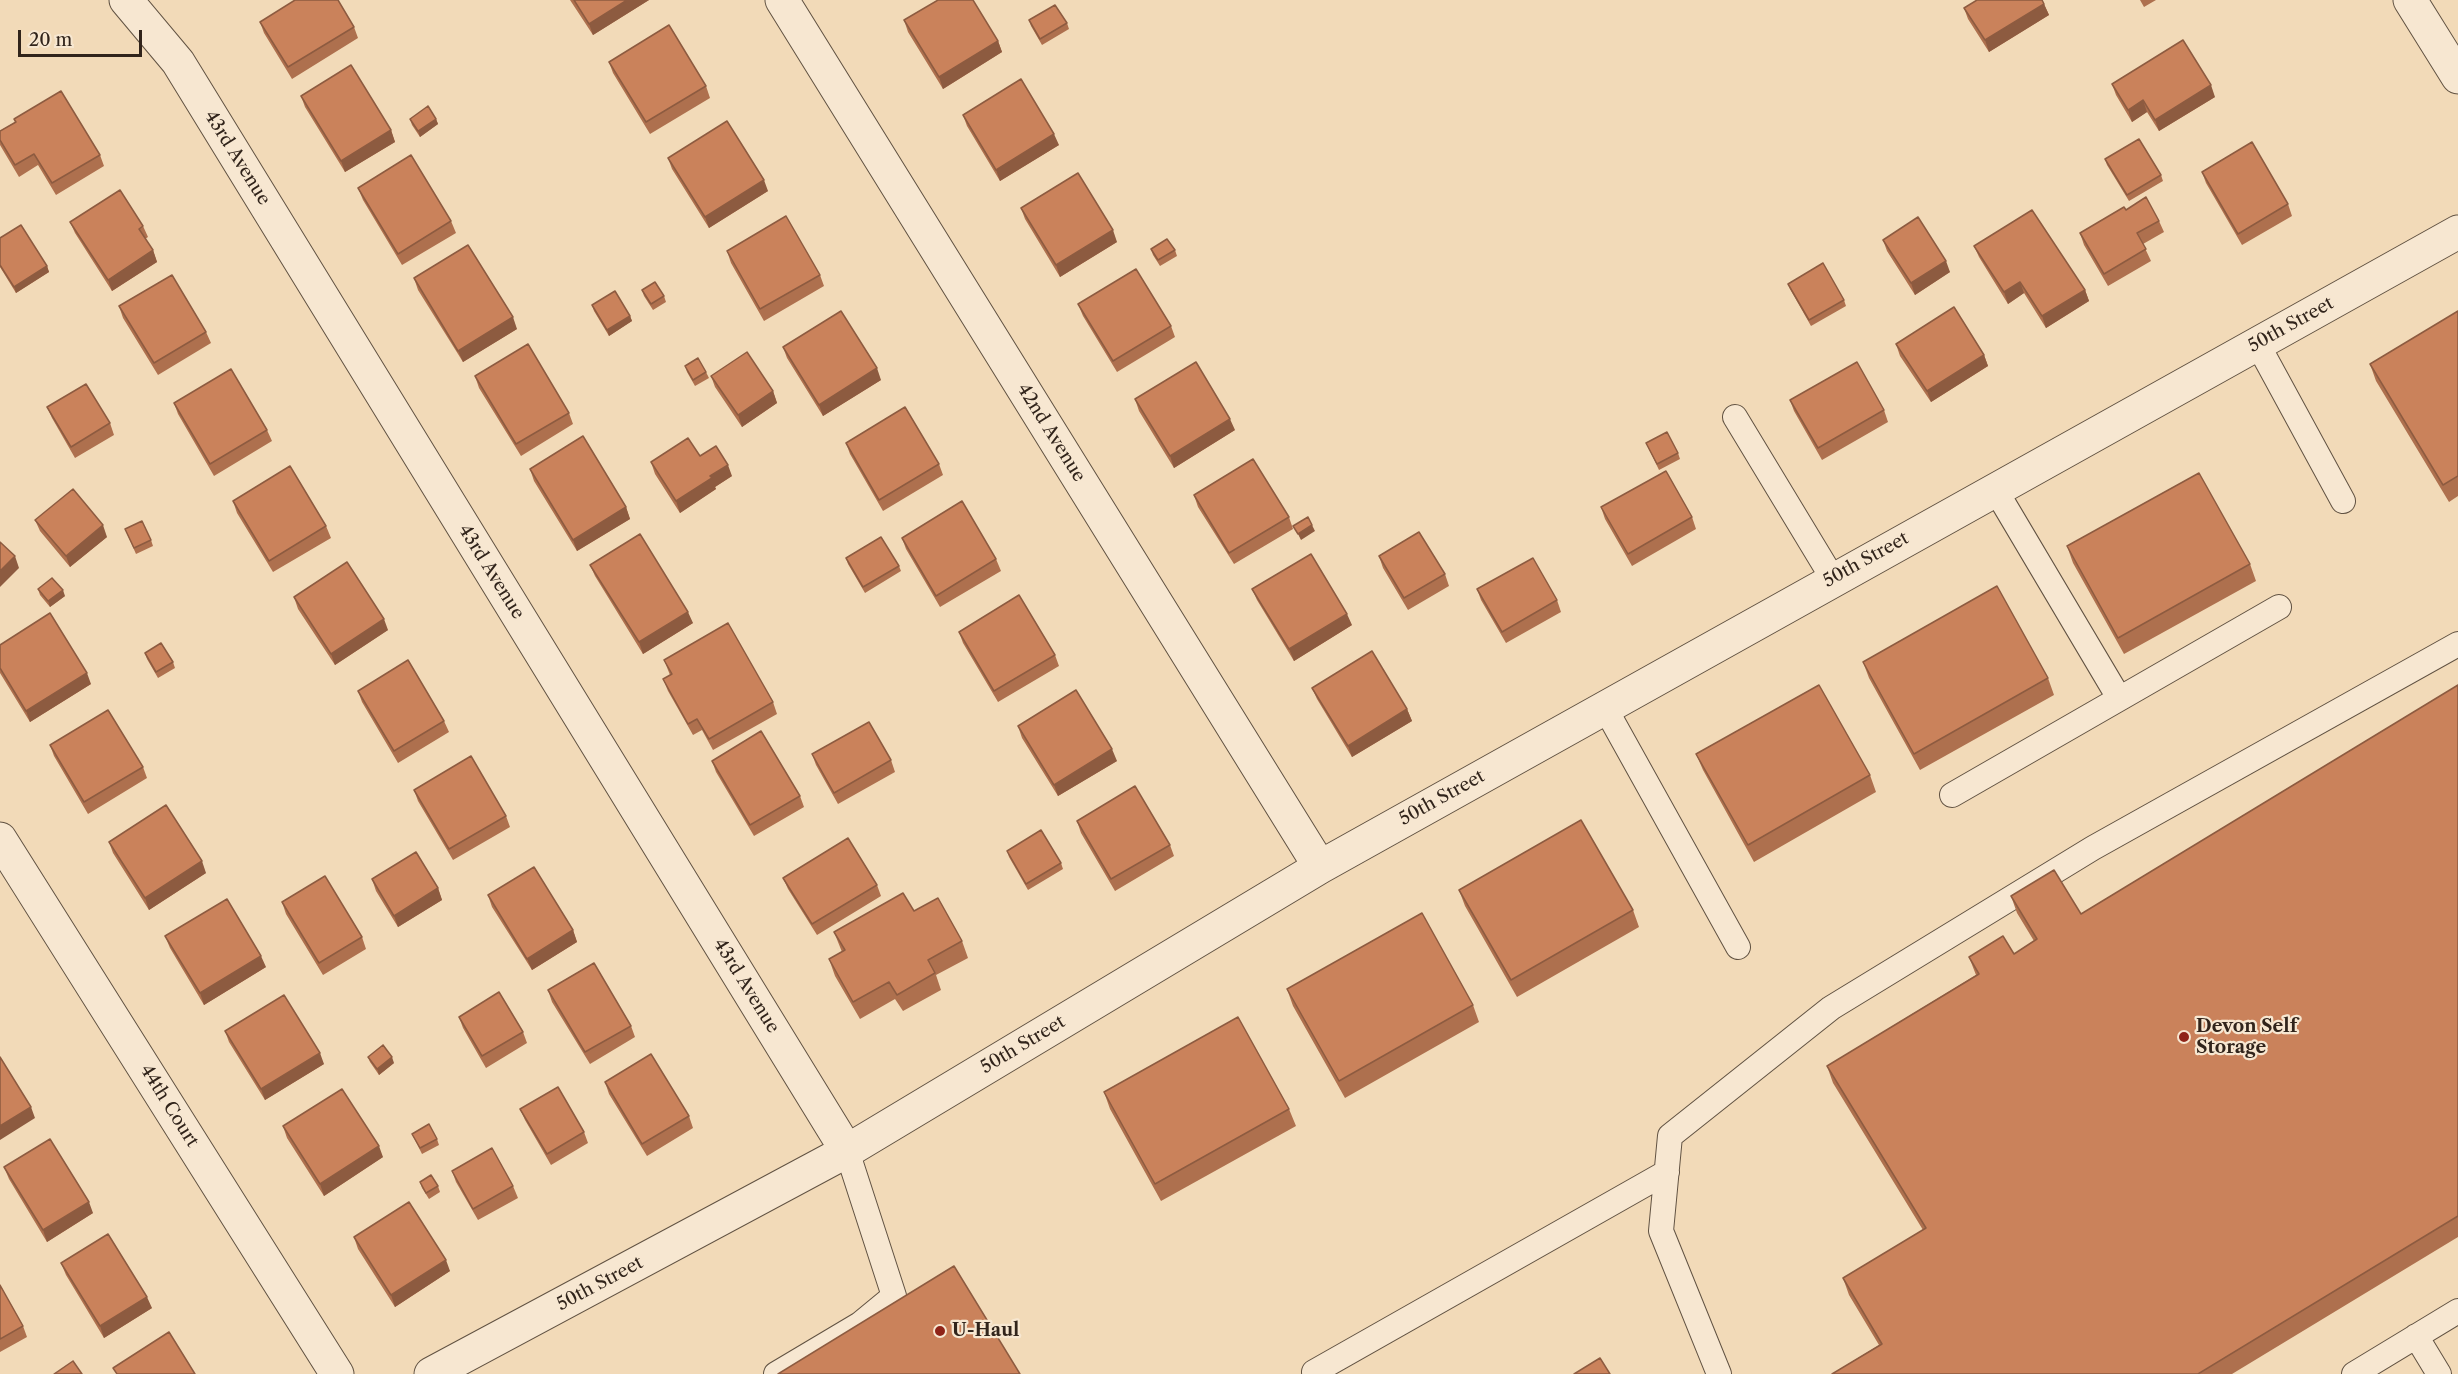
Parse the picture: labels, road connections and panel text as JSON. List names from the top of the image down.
{
  "streets": {
    "street": [
      "43rd Avenue",
      "50th Street",
      "42nd Avenue",
      "44th Court"
    ]
  },
  "crossings": [
    ["43rd Avenue", "50th Street"],
    ["50th Street", "42nd Avenue"]
  ],
  "places": ["Devon Self Storage", "U-Haul"],
  "scale_bar": "20 m"
}
